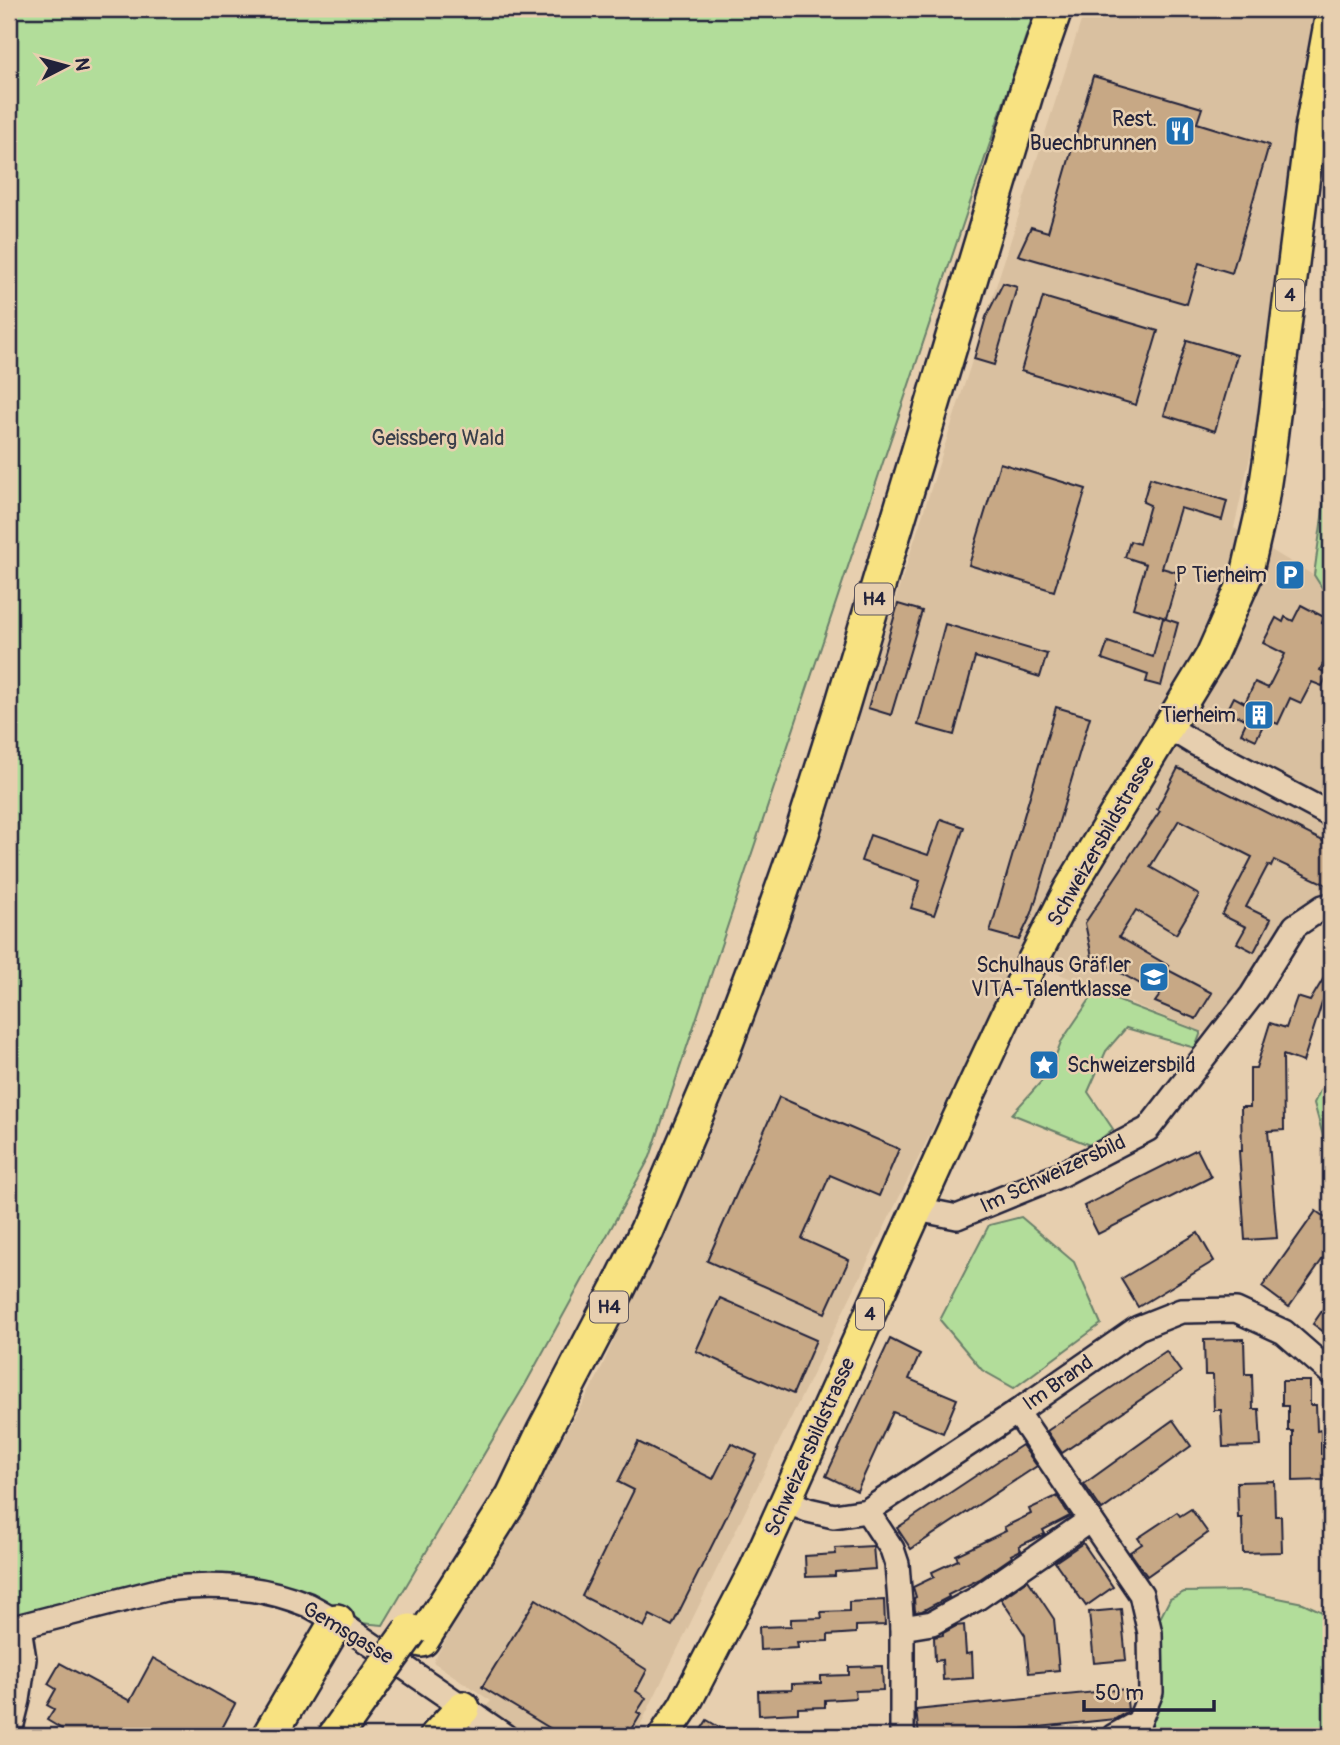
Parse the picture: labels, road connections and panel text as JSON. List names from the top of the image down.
{
  "streets": {
    "highway": ["H4"],
    "main road": ["4", "Schweizersbildstrasse"],
    "street": ["Im Schweizersbild", "Im Brand", "Gemsgasse"]
  },
  "crossings": [
    ["Schweizersbildstrasse", "Im Schweizersbild"],
    ["Schweizersbildstrasse", "Im Brand"]
  ],
  "parks": ["Geissberg Wald"],
  "places": {
    "restaurant": ["Rest. Buechbrunnen"],
    "parking": ["P Tierheim"],
    "building": ["Tierheim"],
    "school or university": ["Schulhaus Gräfler VITA-Talentklasse"],
    "place": ["Schweizersbild"]
  },
  "scale_bar": "50 m",
  "north": "right"
}
